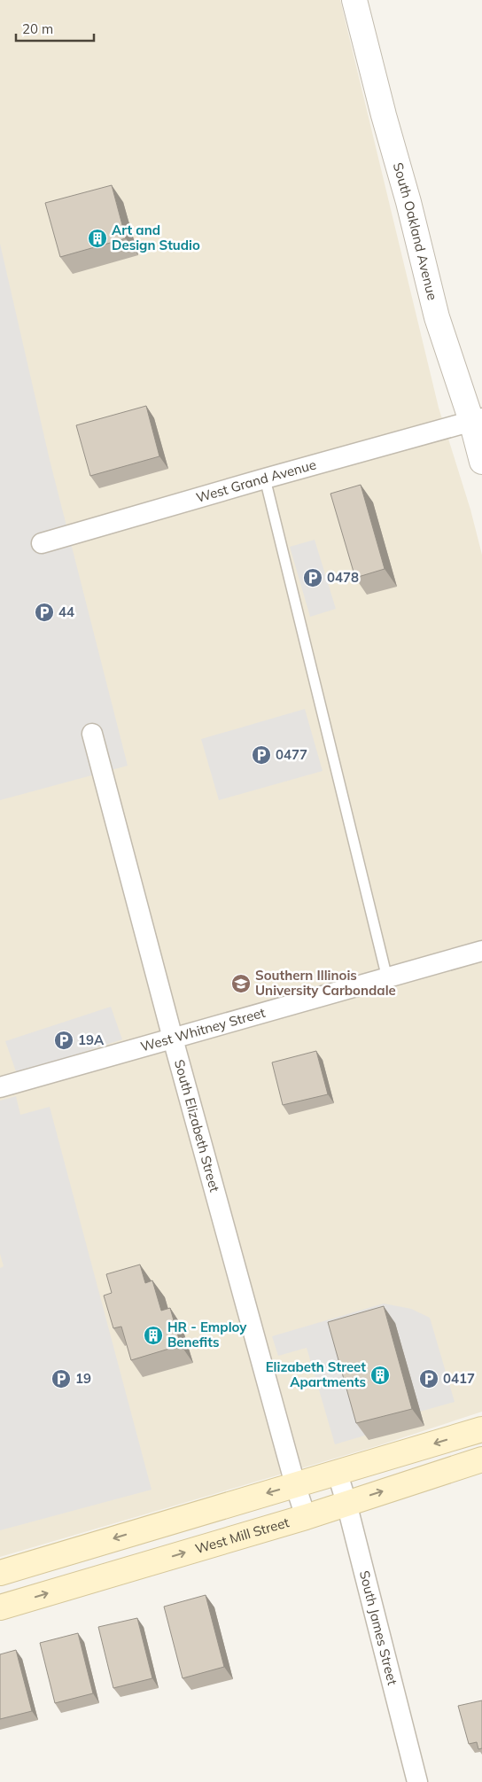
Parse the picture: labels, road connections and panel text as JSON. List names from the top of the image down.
{
  "streets": {
    "main road": ["West Mill Street"],
    "street": [
      "South Oakland Avenue",
      "West Grand Avenue",
      "West Whitney Street",
      "South Elizabeth Street",
      "South James Street"
    ]
  },
  "crossings": [
    ["South Oakland Avenue", "West Grand Avenue"],
    ["West Whitney Street", "South Elizabeth Street"],
    ["South Elizabeth Street", "West Mill Street"],
    ["West Mill Street", "South James Street"]
  ],
  "places": {
    "building": ["Art and Design Studio", "HR - Employ Benefits", "Elizabeth Street Apartments"],
    "parking": [
      "0478",
      "44",
      "0477",
      "19A",
      "19",
      "0417"
    ],
    "school or university": ["Southern Illinois University Carbondale"]
  },
  "scale_bar": "20 m"
}
